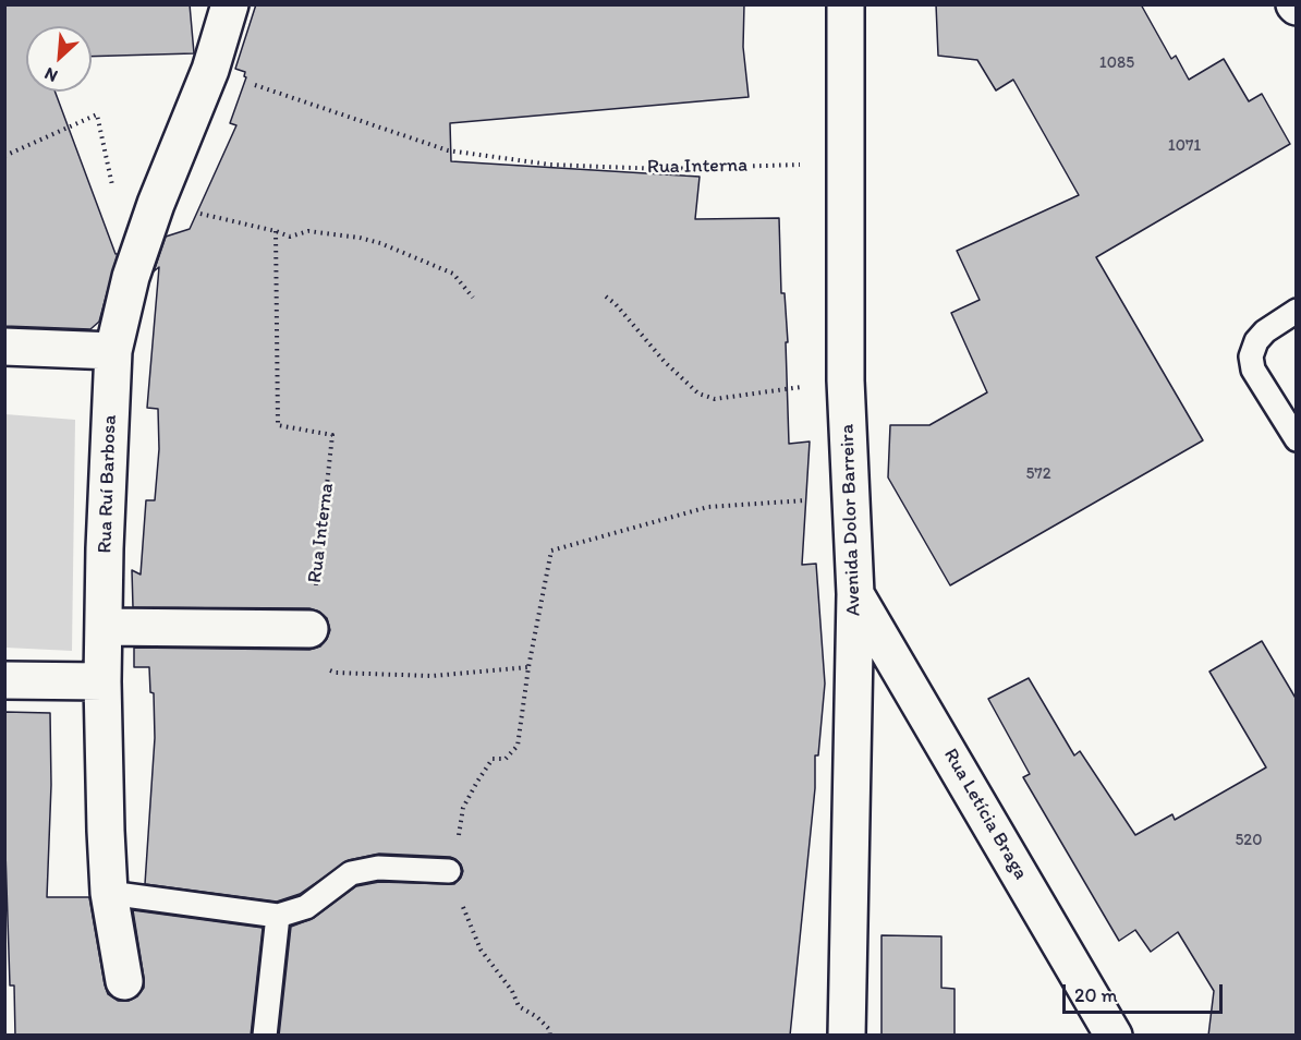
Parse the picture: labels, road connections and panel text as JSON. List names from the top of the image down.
{
  "streets": {
    "street": ["Rua Ruí Barbosa", "Avenida Dolor Barreira", "Rua Letícia Braga"],
    "path": ["Rua Interna"]
  },
  "crossings": [
    ["Rua Interna", "Rua Ruí Barbosa"],
    ["Rua Interna", "Avenida Dolor Barreira"],
    ["Avenida Dolor Barreira", "Rua Letícia Braga"]
  ],
  "house_numbers": [
    "1085",
    "1071",
    "572",
    "520"
  ],
  "scale_bar": "20 m",
  "north": "bottom left"
}
